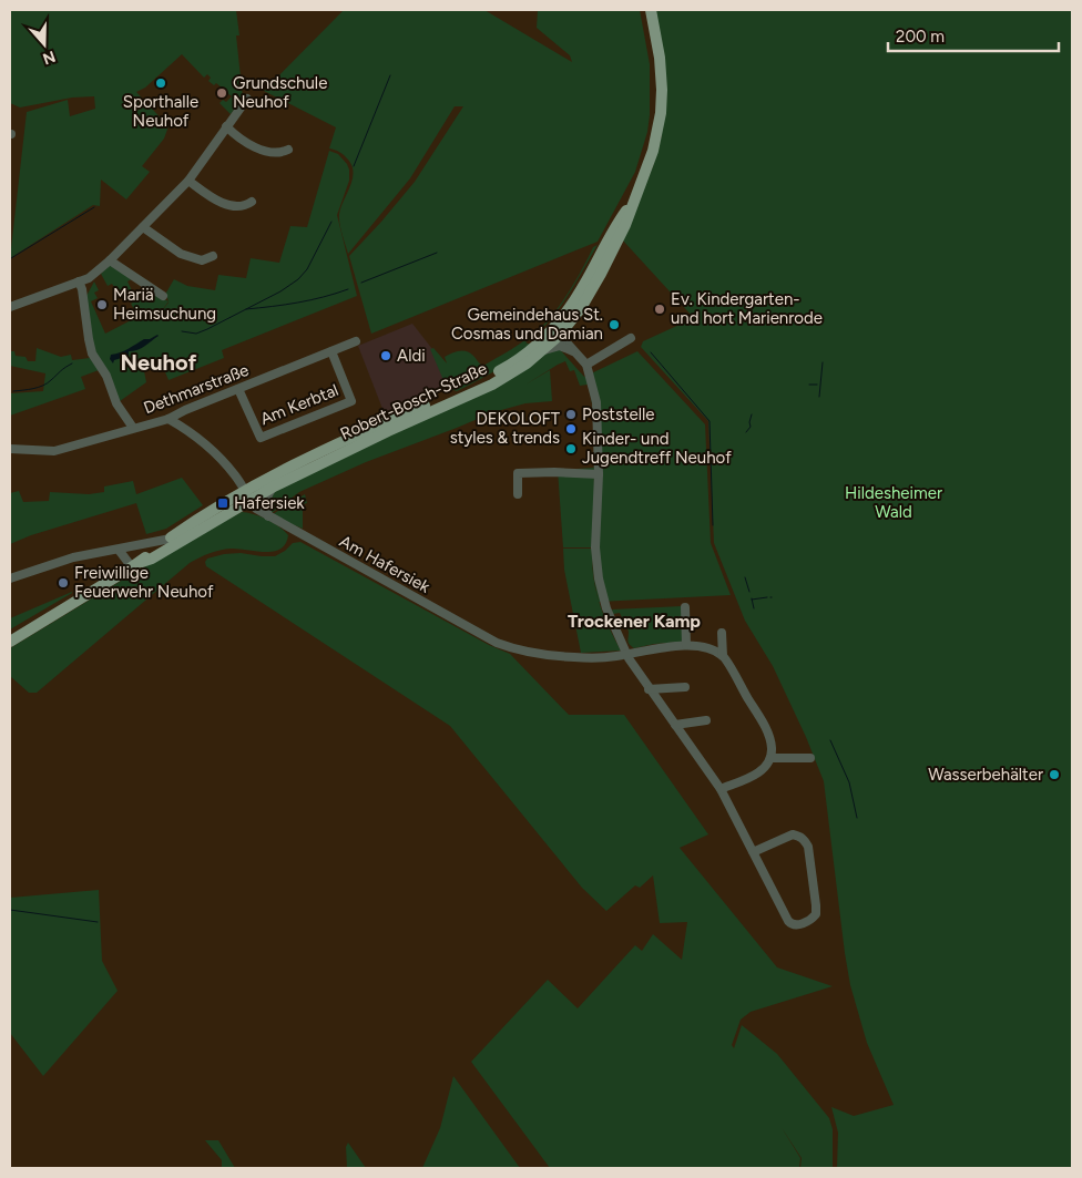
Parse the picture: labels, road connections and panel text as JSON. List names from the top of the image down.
{
  "streets": {
    "main road": ["Robert-Bosch-Straße"],
    "street": ["Dethmarstraße", "Am Kerbtal", "Am Hafersiek"]
  },
  "crossings": [
    ["Dethmarstraße", "Am Kerbtal"],
    ["Dethmarstraße", "Am Hafersiek"],
    ["Robert-Bosch-Straße", "Am Hafersiek"]
  ],
  "districts": ["Neuhof", "Trockener Kamp"],
  "parks": ["Hildesheimer Wald"],
  "places": {
    "other": [
      "Sporthalle Neuhof",
      "Grundschule Neuhof",
      "Mariä Heimsuchung",
      "Ev. Kindergarten- und hort Marienrode",
      "Gemeindehaus St. Cosmas und Damian",
      "Aldi",
      "Poststelle",
      "DEKOLOFT styles & trends",
      "Kinder- und Jugendtreff Neuhof",
      "Freiwillige Feuerwehr Neuhof",
      "Wasserbehälter"
    ],
    "transit": ["Hafersiek"]
  },
  "scale_bar": "200 m",
  "north": "bottom"
}
